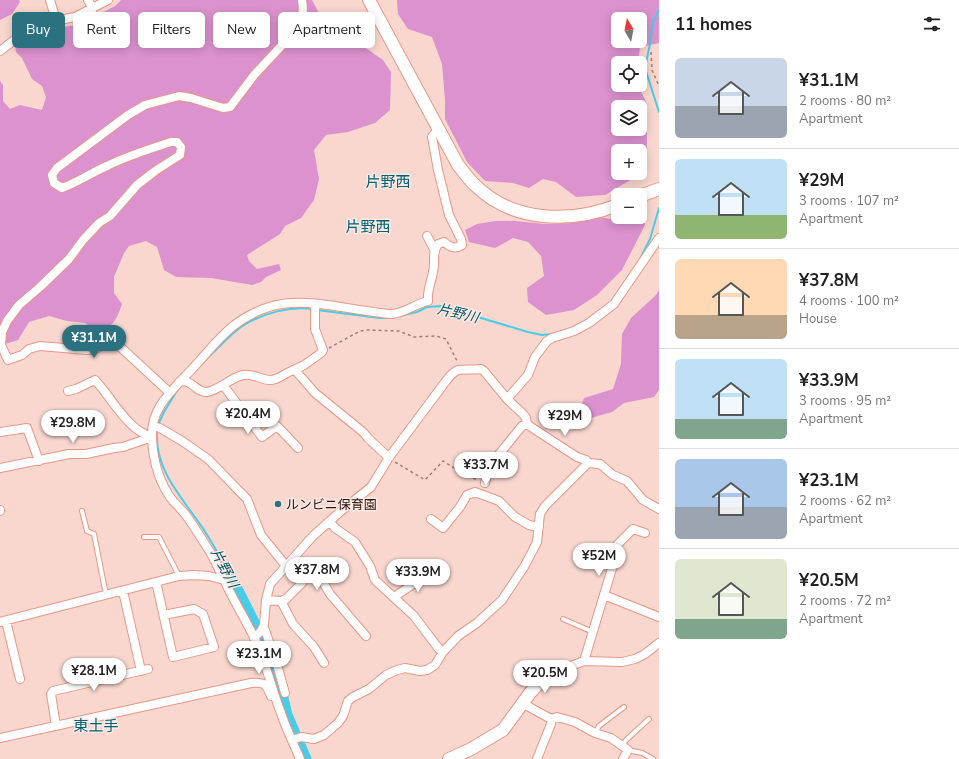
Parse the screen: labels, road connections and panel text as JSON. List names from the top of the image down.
{
  "districts": ["片野西", "片野西", "東土手"],
  "water": ["片野川"],
  "places": ["ルンビニ保育園"],
  "north": "top",
  "page": {
    "heading": "11 homes",
    "map_buttons": ["+", "−"],
    "chip": [
      "Buy",
      "Rent",
      "Filters",
      "New",
      "Apartment"
    ],
    "list": [
      {
        "name": "¥31.1M",
        "note": "2 rooms · 80 m² · Apartment"
      },
      {
        "name": "¥29M",
        "note": "3 rooms · 107 m² · Apartment"
      },
      {
        "name": "¥37.8M",
        "note": "4 rooms · 100 m² · House"
      },
      {
        "name": "¥33.9M",
        "note": "3 rooms · 95 m² · Apartment"
      },
      {
        "name": "¥23.1M",
        "note": "2 rooms · 62 m² · Apartment"
      },
      {
        "name": "¥20.5M",
        "note": "2 rooms · 72 m² · Apartment"
      }
    ],
    "price": [
      "¥31.1M",
      "¥20.4M",
      "¥29M",
      "¥29.8M",
      "¥33.7M",
      "¥52M",
      "¥37.8M",
      "¥33.9M",
      "¥23.1M",
      "¥28.1M",
      "¥20.5M"
    ]
  }
}
